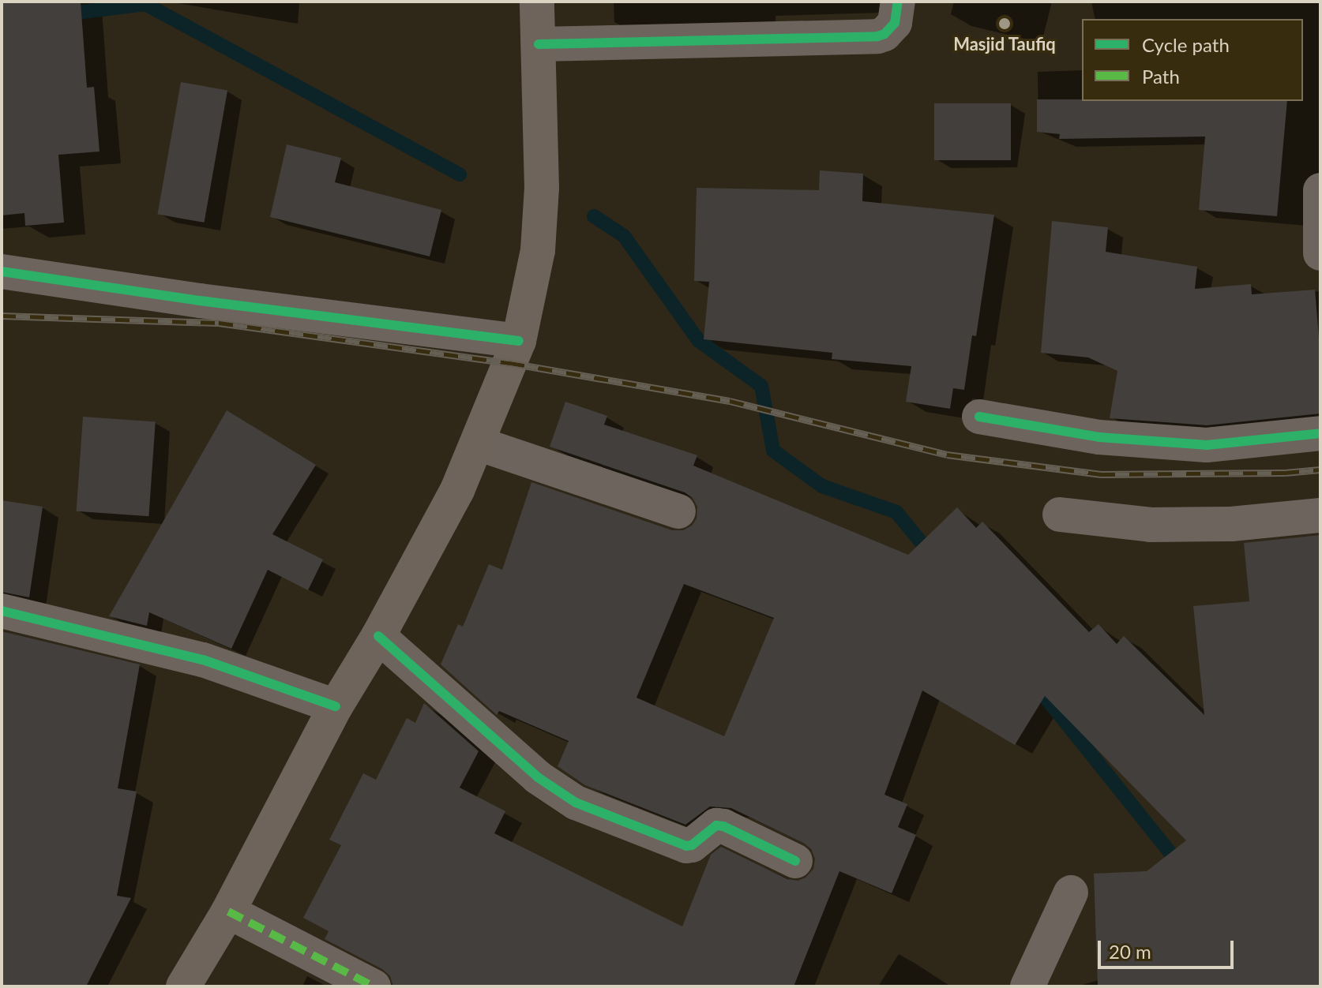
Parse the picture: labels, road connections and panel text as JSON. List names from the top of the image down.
{
  "places": ["Masjid Taufiq"],
  "legend": ["Cycle path", "Path"],
  "scale_bar": "20 m"
}
